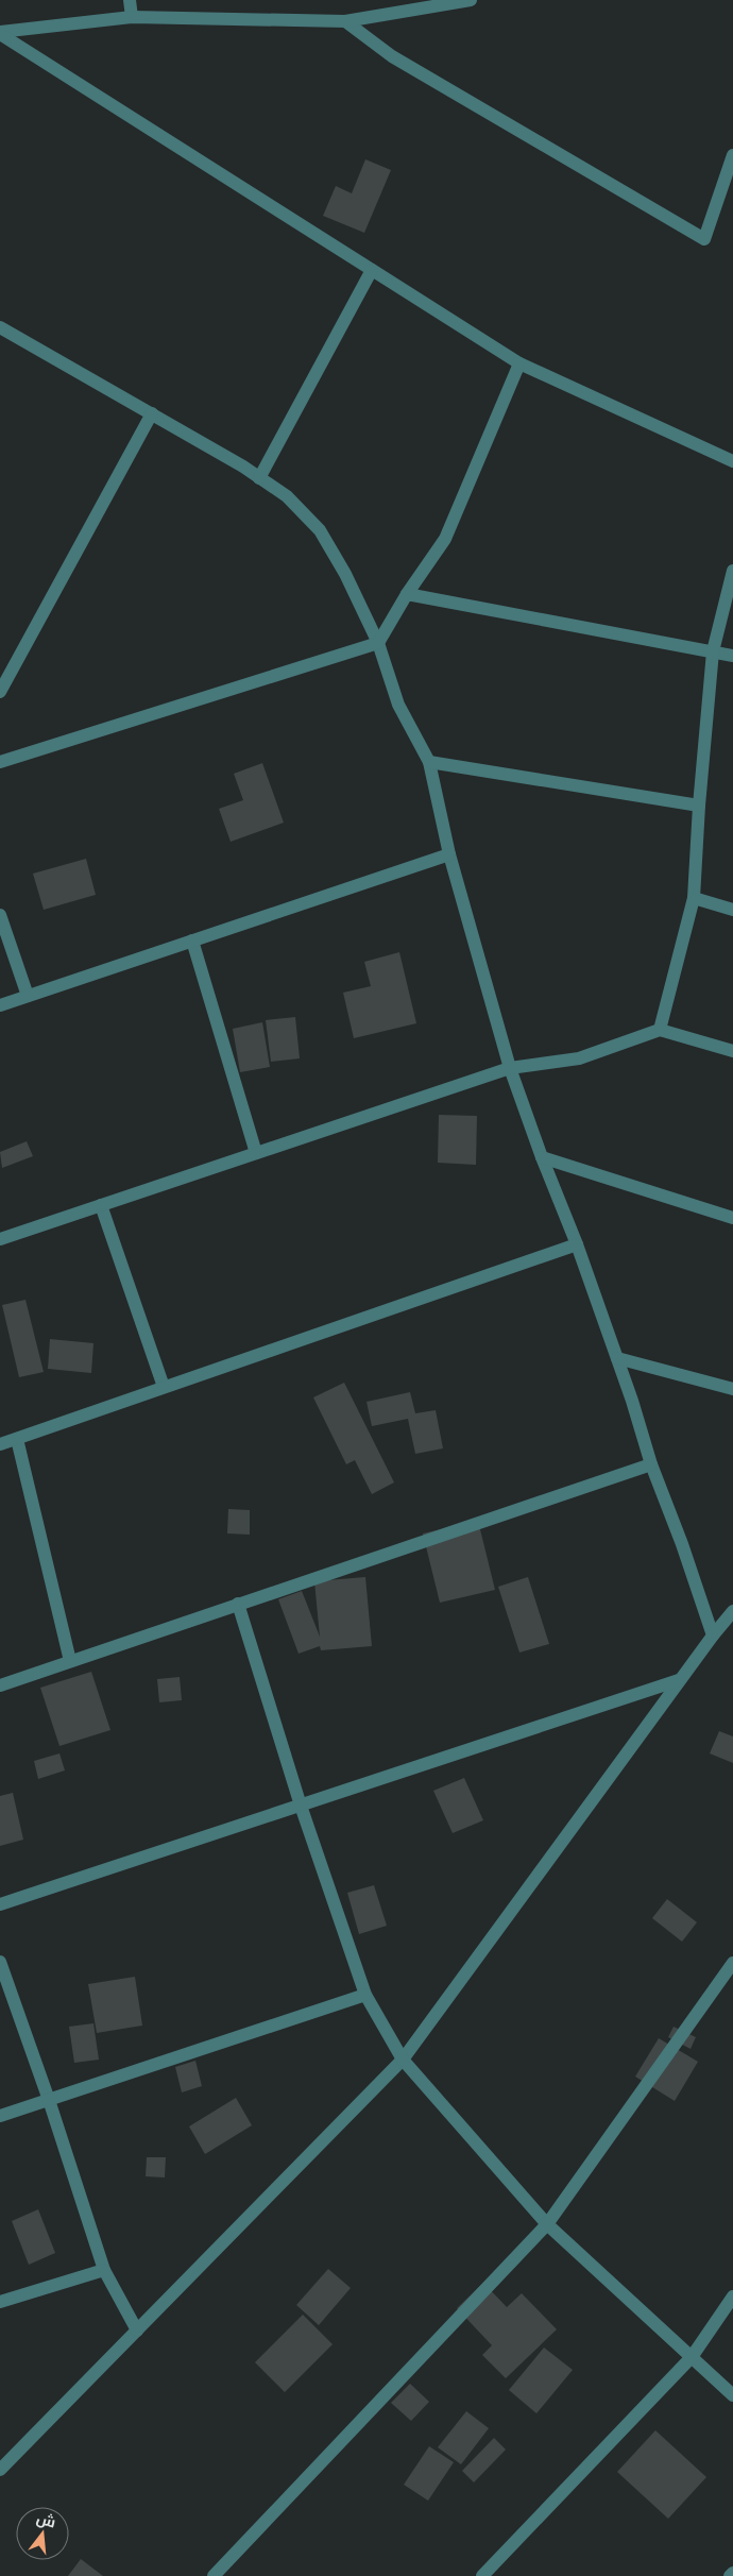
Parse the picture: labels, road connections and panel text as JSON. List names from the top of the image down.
{
  "north": "top"
}
